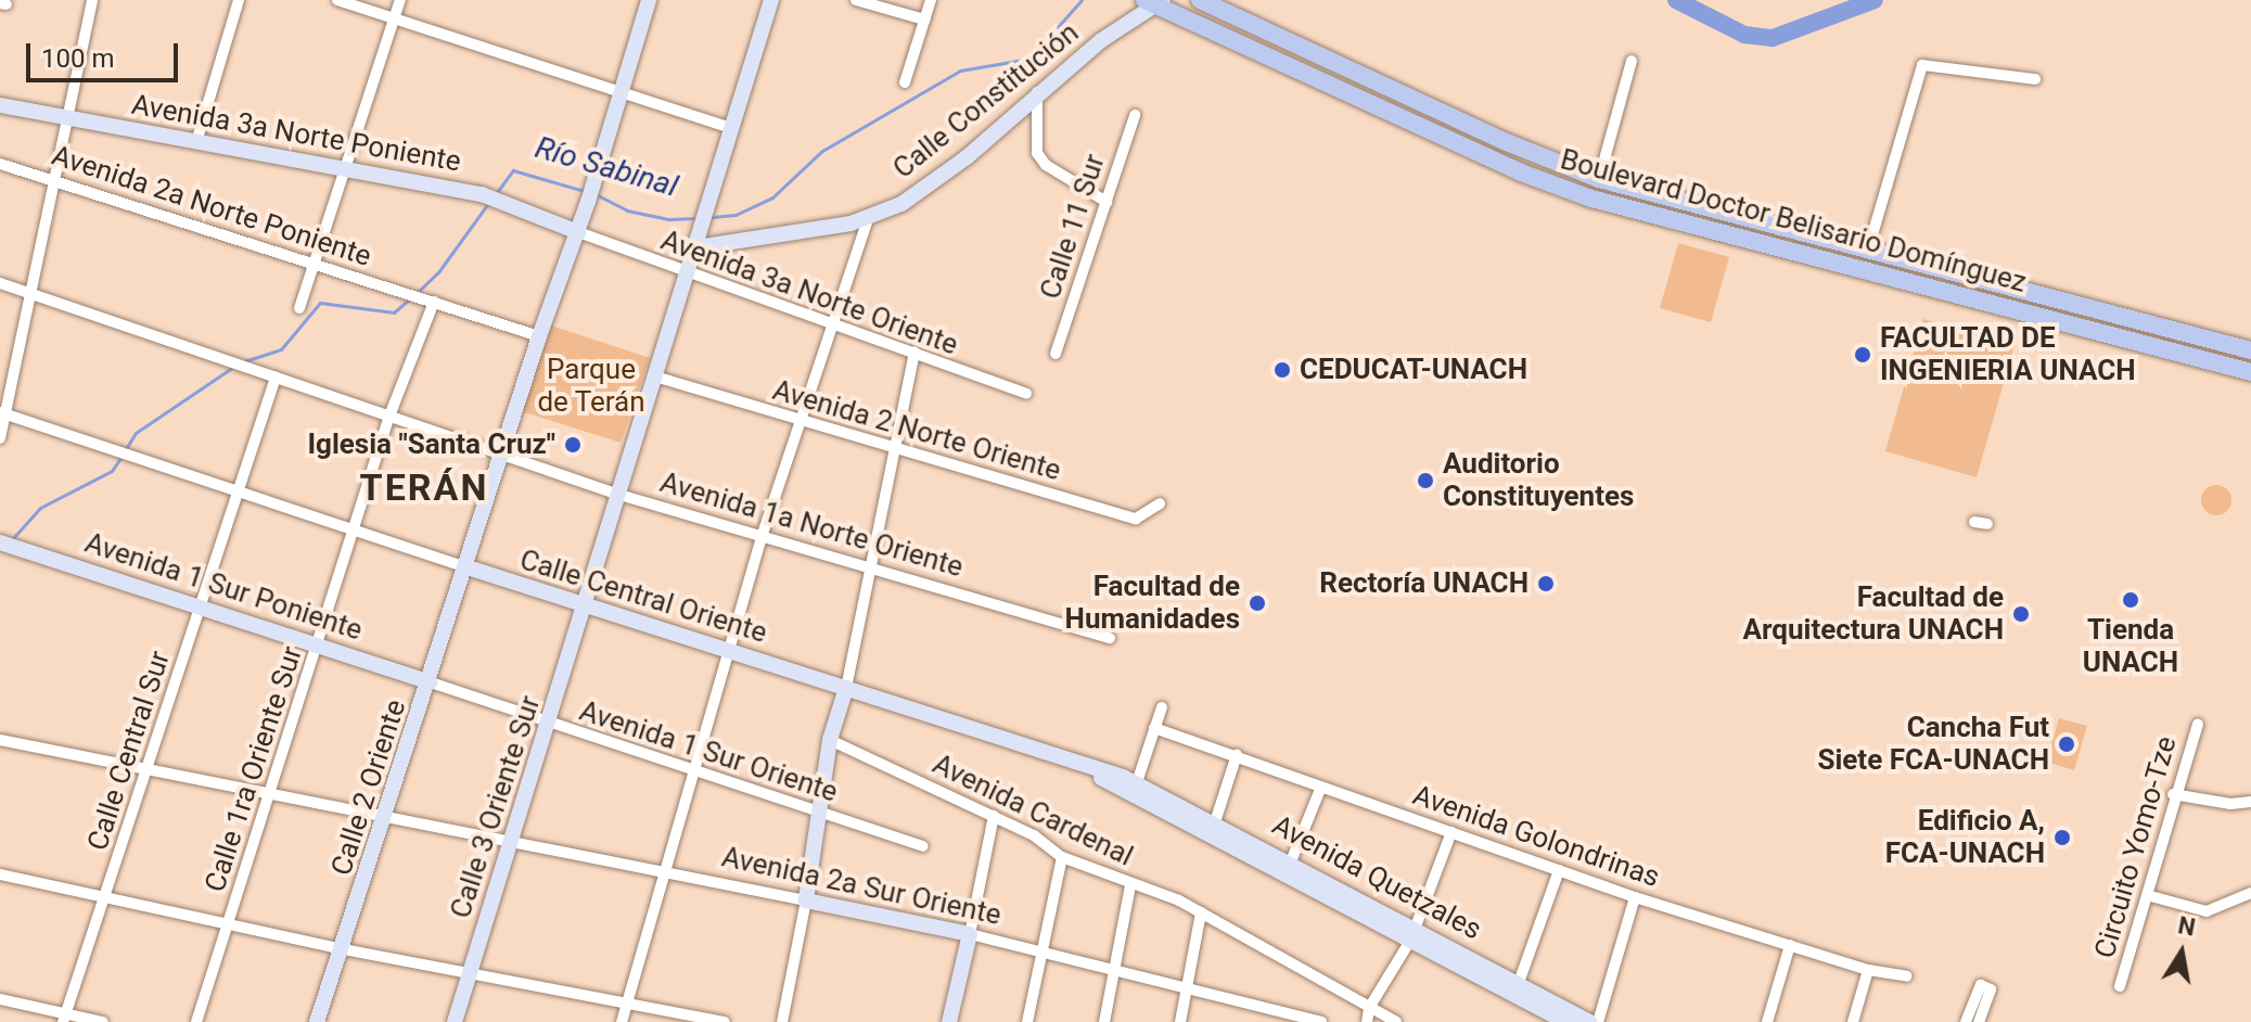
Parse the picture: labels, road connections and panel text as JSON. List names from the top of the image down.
{
  "streets": {
    "main road": [
      "Calle Constitución",
      "Avenida 3a Norte Poniente",
      "Boulevard Doctor Belisario Domínguez",
      "Avenida 1 Sur Poniente",
      "Calle Central Oriente",
      "Calle 2 Oriente",
      "Calle 3 Oriente Sur",
      "Avenida Quetzales",
      "Avenida 2a Sur Oriente"
    ],
    "street": [
      "Avenida 2a Norte Poniente",
      "Calle 11 Sur",
      "Avenida 3a Norte Oriente",
      "Avenida 2 Norte Oriente",
      "Avenida 1a Norte Oriente",
      "Calle Central Sur",
      "Avenida 1 Sur Oriente",
      "Calle 1ra Oriente Sur",
      "Avenida Cardenal",
      "Avenida Golondrinas",
      "Circuito Yomo-Tze"
    ]
  },
  "crossings": [
    ["Calle Constitución", "Boulevard Doctor Belisario Domínguez"],
    ["Calle Constitución", "Calle 3 Oriente Sur"],
    ["Avenida 3a Norte Poniente", "Avenida 3a Norte Oriente"],
    ["Avenida 3a Norte Poniente", "Calle 2 Oriente"],
    ["Avenida 2a Norte Poniente", "Calle 1ra Oriente Sur"],
    ["Avenida 3a Norte Oriente", "Calle 2 Oriente"],
    ["Avenida 3a Norte Oriente", "Calle 3 Oriente Sur"],
    ["Avenida 2 Norte Oriente", "Calle 3 Oriente Sur"],
    ["Avenida 1a Norte Oriente", "Calle Central Sur"],
    ["Avenida 1a Norte Oriente", "Calle 1ra Oriente Sur"],
    ["Avenida 1a Norte Oriente", "Calle 2 Oriente"],
    ["Avenida 1a Norte Oriente", "Calle 3 Oriente Sur"],
    ["Avenida 1 Sur Poniente", "Calle Central Sur"],
    ["Avenida 1 Sur Poniente", "Avenida 1 Sur Oriente"],
    ["Avenida 1 Sur Poniente", "Calle 1ra Oriente Sur"],
    ["Avenida 1 Sur Poniente", "Calle 2 Oriente"],
    ["Calle Central Oriente", "Calle Central Sur"],
    ["Calle Central Oriente", "Calle 1ra Oriente Sur"],
    ["Calle Central Oriente", "Calle 2 Oriente"],
    ["Calle Central Oriente", "Calle 3 Oriente Sur"],
    ["Calle Central Oriente", "Avenida Quetzales"],
    ["Calle Central Sur", "Avenida 2a Sur Oriente"],
    ["Avenida 1 Sur Oriente", "Calle 2 Oriente"],
    ["Avenida 1 Sur Oriente", "Calle 3 Oriente Sur"],
    ["Calle 1ra Oriente Sur", "Avenida 2a Sur Oriente"],
    ["Calle 2 Oriente", "Avenida 2a Sur Oriente"],
    ["Calle 3 Oriente Sur", "Avenida 2a Sur Oriente"]
  ],
  "districts": ["TERÁN"],
  "water": ["Río Sabinal"],
  "parks": ["Parque de Terán"],
  "places": [
    "FACULTAD DE INGENIERIA UNACH",
    "CEDUCAT-UNACH",
    "Iglesia \"Santa Cruz\"",
    "Auditorio Constituyentes",
    "Rectoría UNACH",
    "Tienda UNACH",
    "Facultad de Humanidades",
    "Facultad de Arquitectura UNACH",
    "Cancha Fut Siete FCA-UNACH",
    "Edificio A, FCA-UNACH"
  ],
  "scale_bar": "100 m",
  "north": "top"
}
